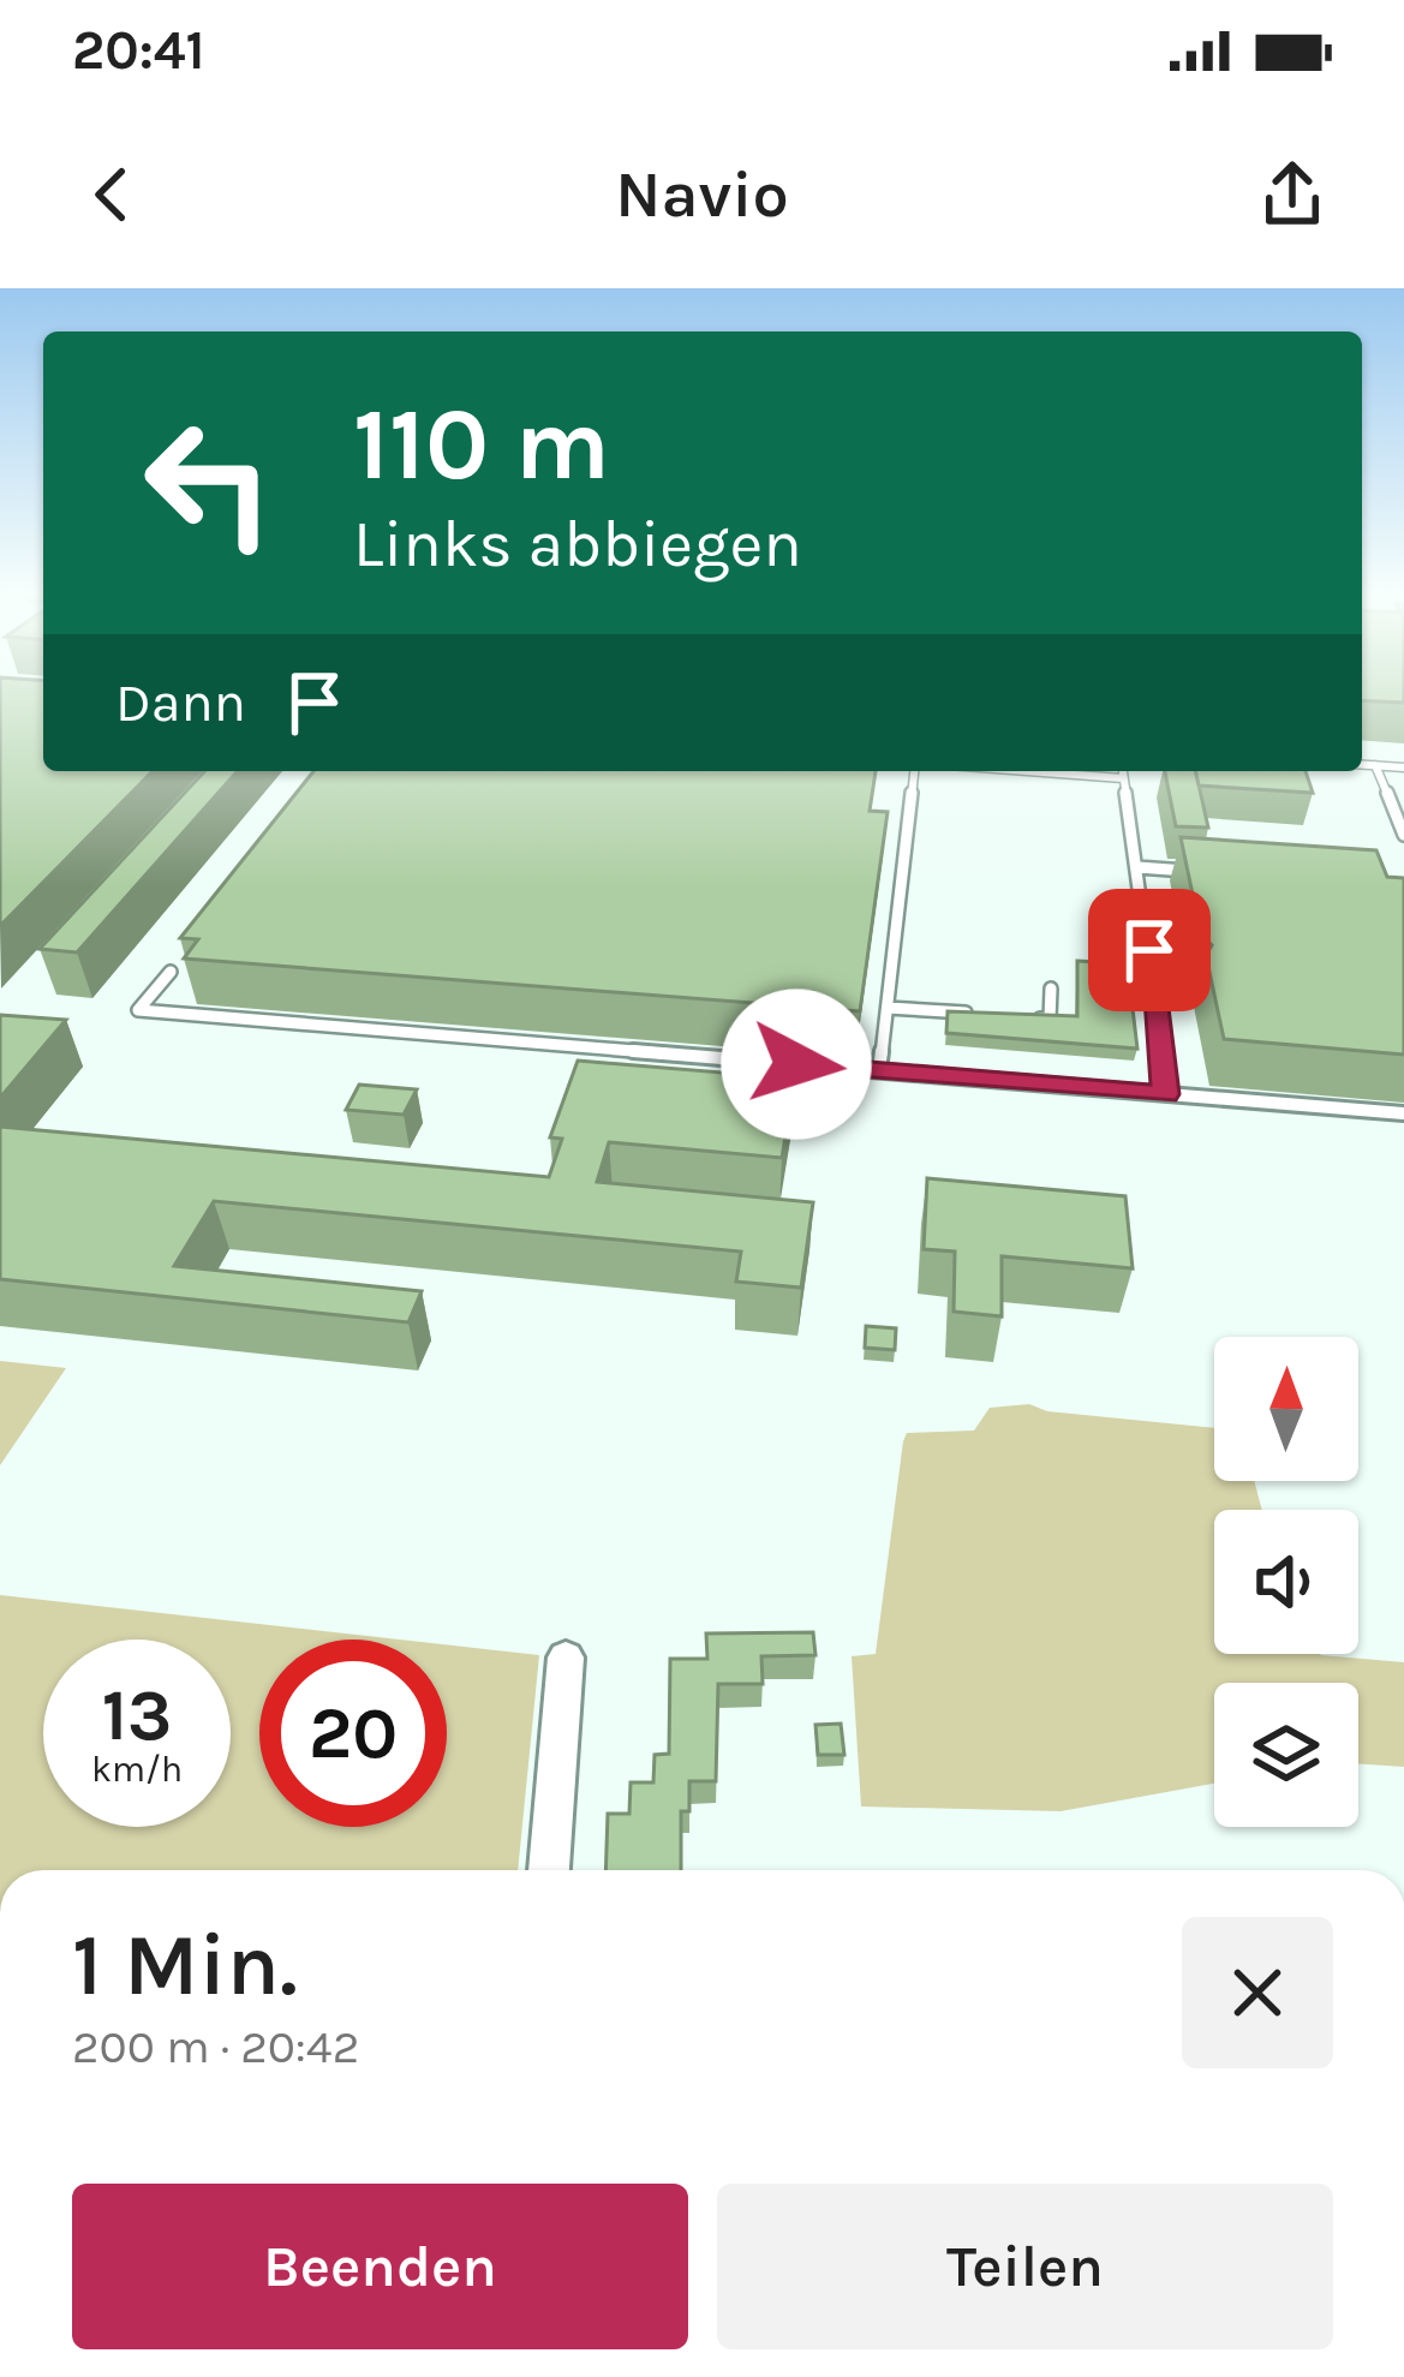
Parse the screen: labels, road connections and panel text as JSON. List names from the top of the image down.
{
  "north": "top",
  "page": {
    "status": "20:41",
    "header": "Navio",
    "turn": ["110 m", "Links abbiegen"],
    "then": "Dann",
    "speed": "13 km/h",
    "limit": "20",
    "heading": ["1 Min.", "200 m · 20:42"],
    "buttons": ["Beenden", "Teilen"]
  }
}
